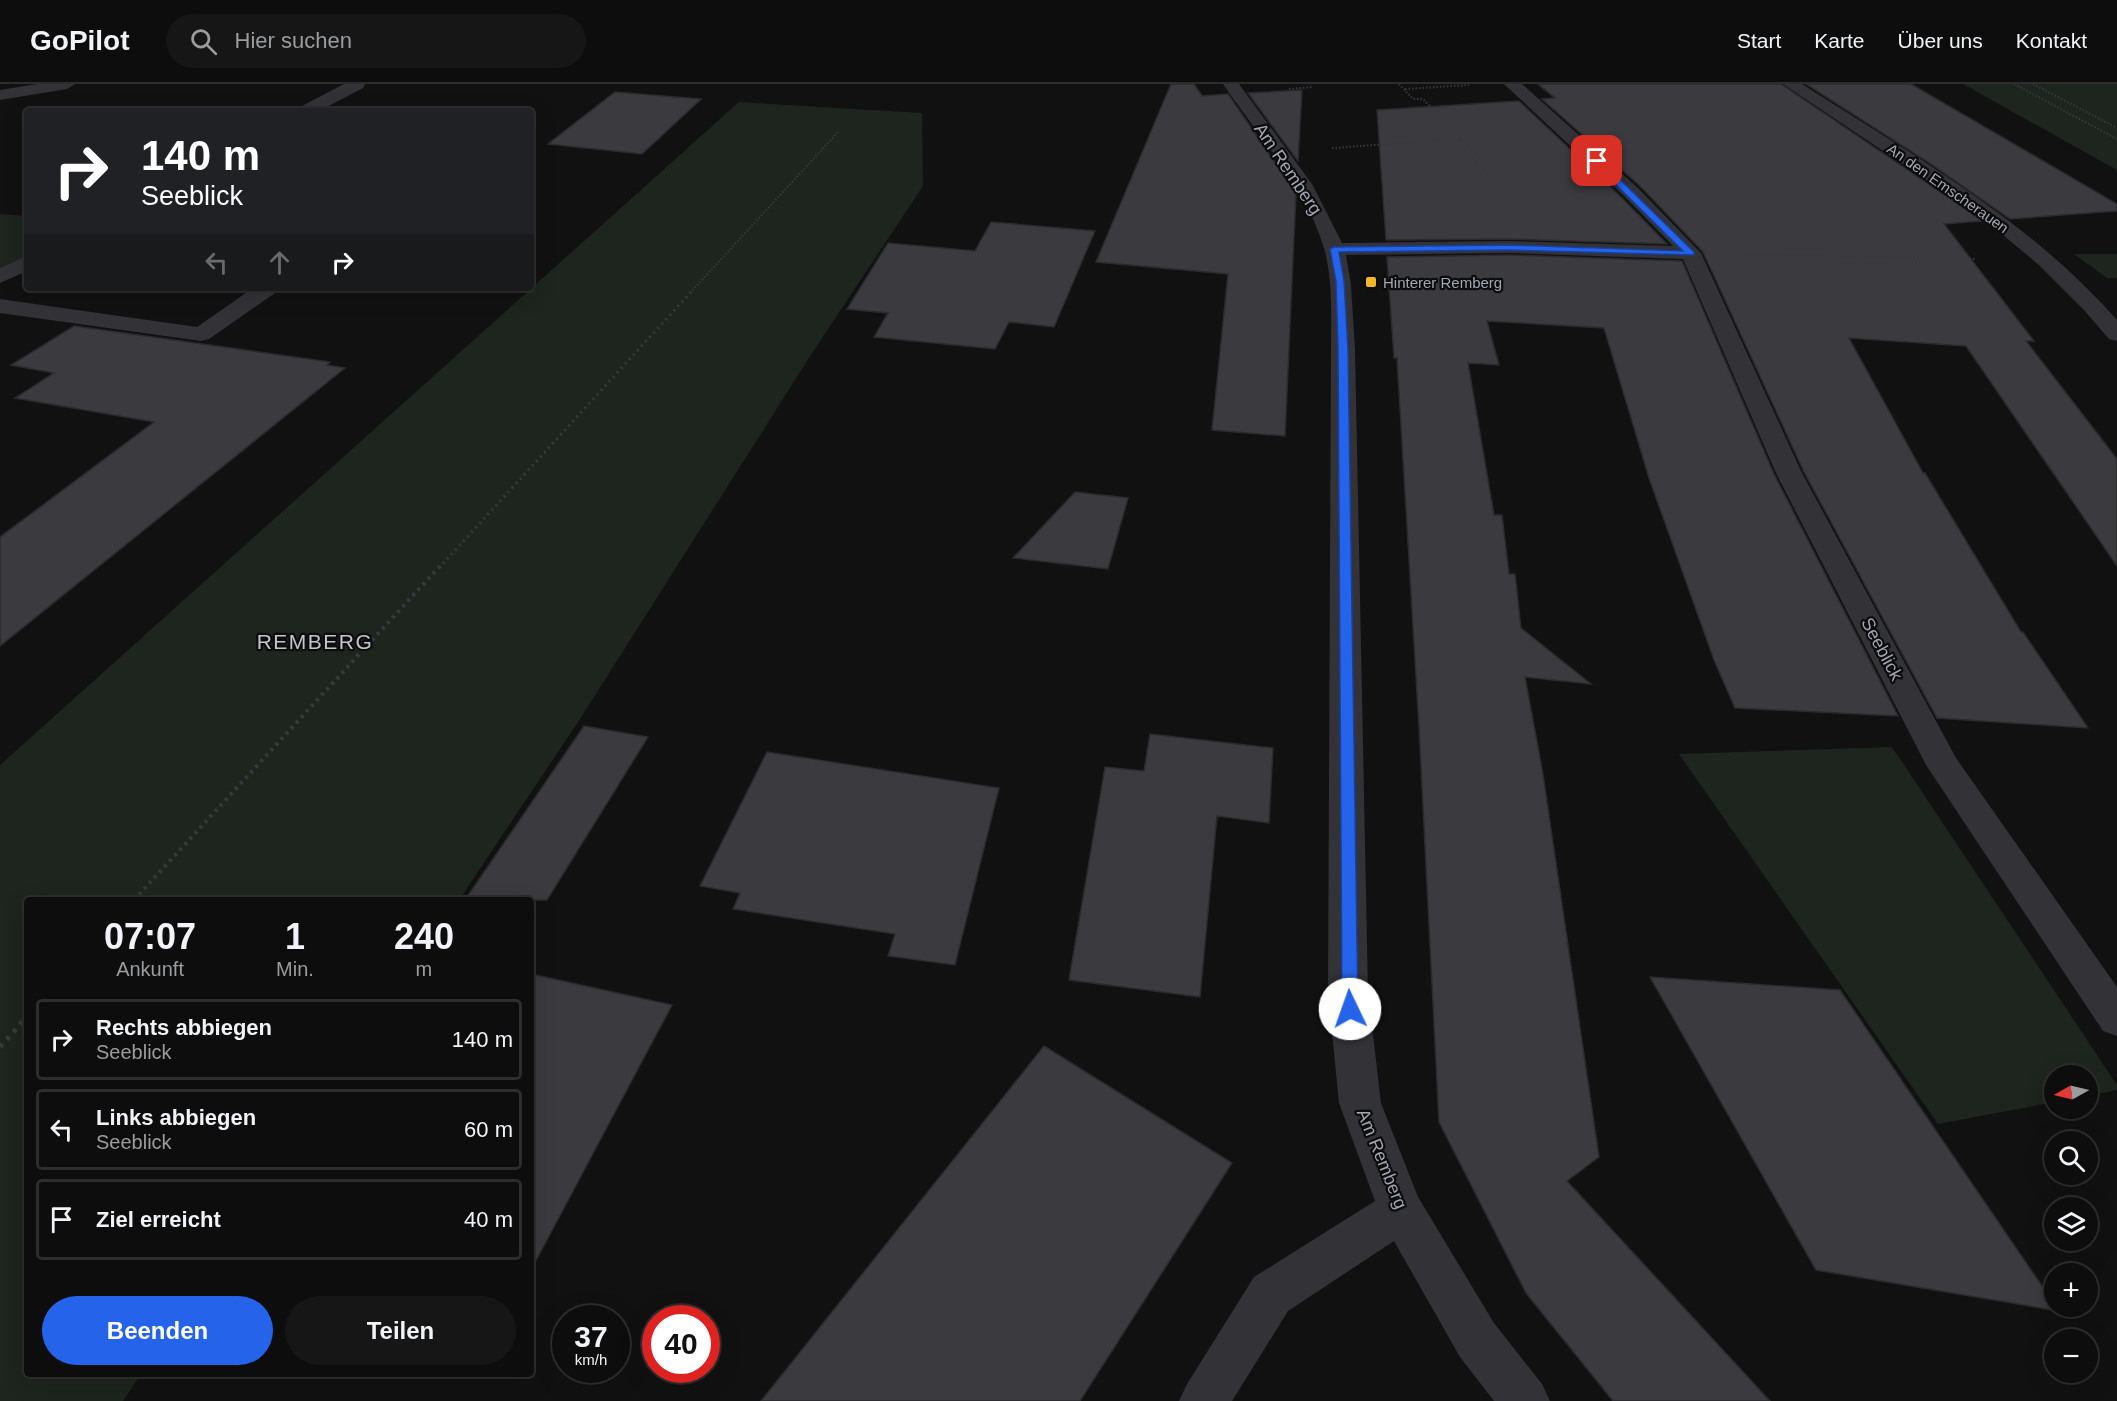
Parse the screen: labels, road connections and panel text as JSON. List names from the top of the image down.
{
  "streets": {
    "street": ["Am Remberg", "An den Emscherauen", "Seeblick"]
  },
  "districts": ["REMBERG"],
  "places": {
    "transit": ["Hinterer Remberg"]
  },
  "north": "left",
  "page": {
    "header": "GoPilot",
    "search": "Hier suchen",
    "nav": [
      "Start",
      "Karte",
      "Über uns",
      "Kontakt"
    ],
    "turn": ["140 m", "Seeblick"],
    "eta": [
      "07:07",
      "Ankunft",
      "1",
      "Min.",
      "240",
      "m"
    ],
    "list": [
      {
        "name": "Rechts abbiegen",
        "note": "Seeblick",
        "value": "140 m"
      },
      {
        "name": "Links abbiegen",
        "note": "Seeblick",
        "value": "60 m"
      },
      {
        "name": "Ziel erreicht",
        "value": "40 m"
      }
    ],
    "map_buttons": ["+", "−"],
    "buttons": ["Beenden", "Teilen"],
    "speed": "37 km/h",
    "limit": "40"
  }
}
